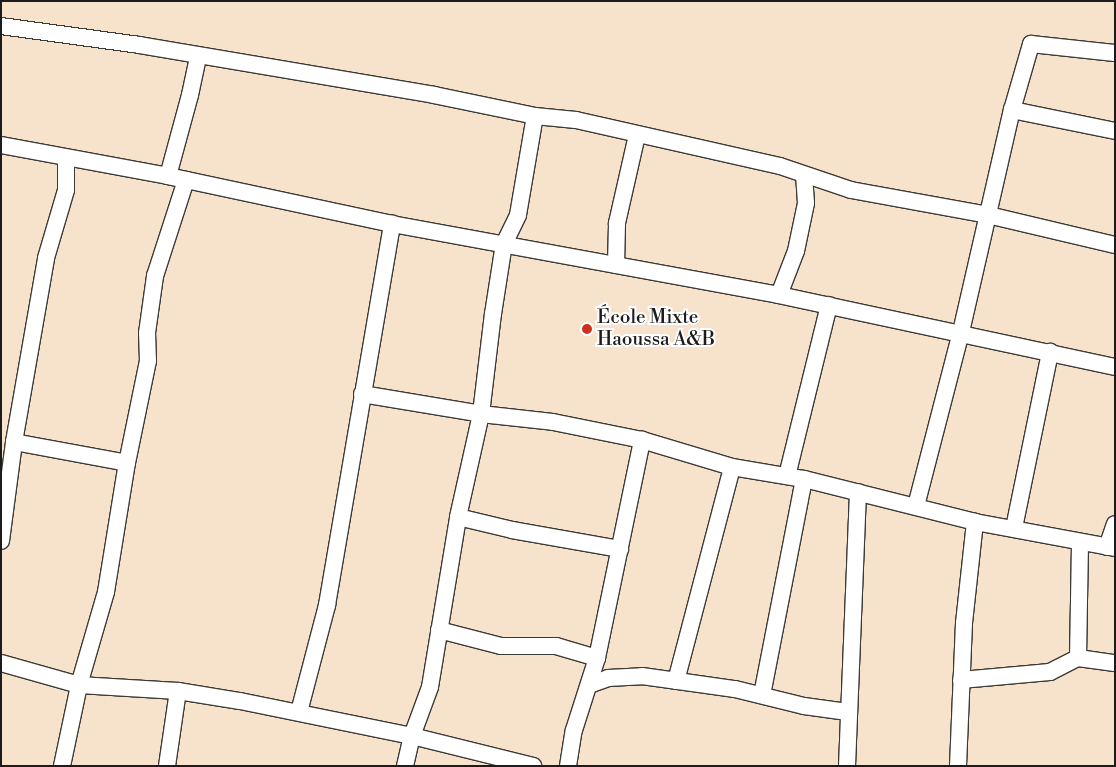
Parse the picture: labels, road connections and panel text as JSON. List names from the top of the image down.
{
  "places": ["École Mixte Haoussa A&B"]
}
